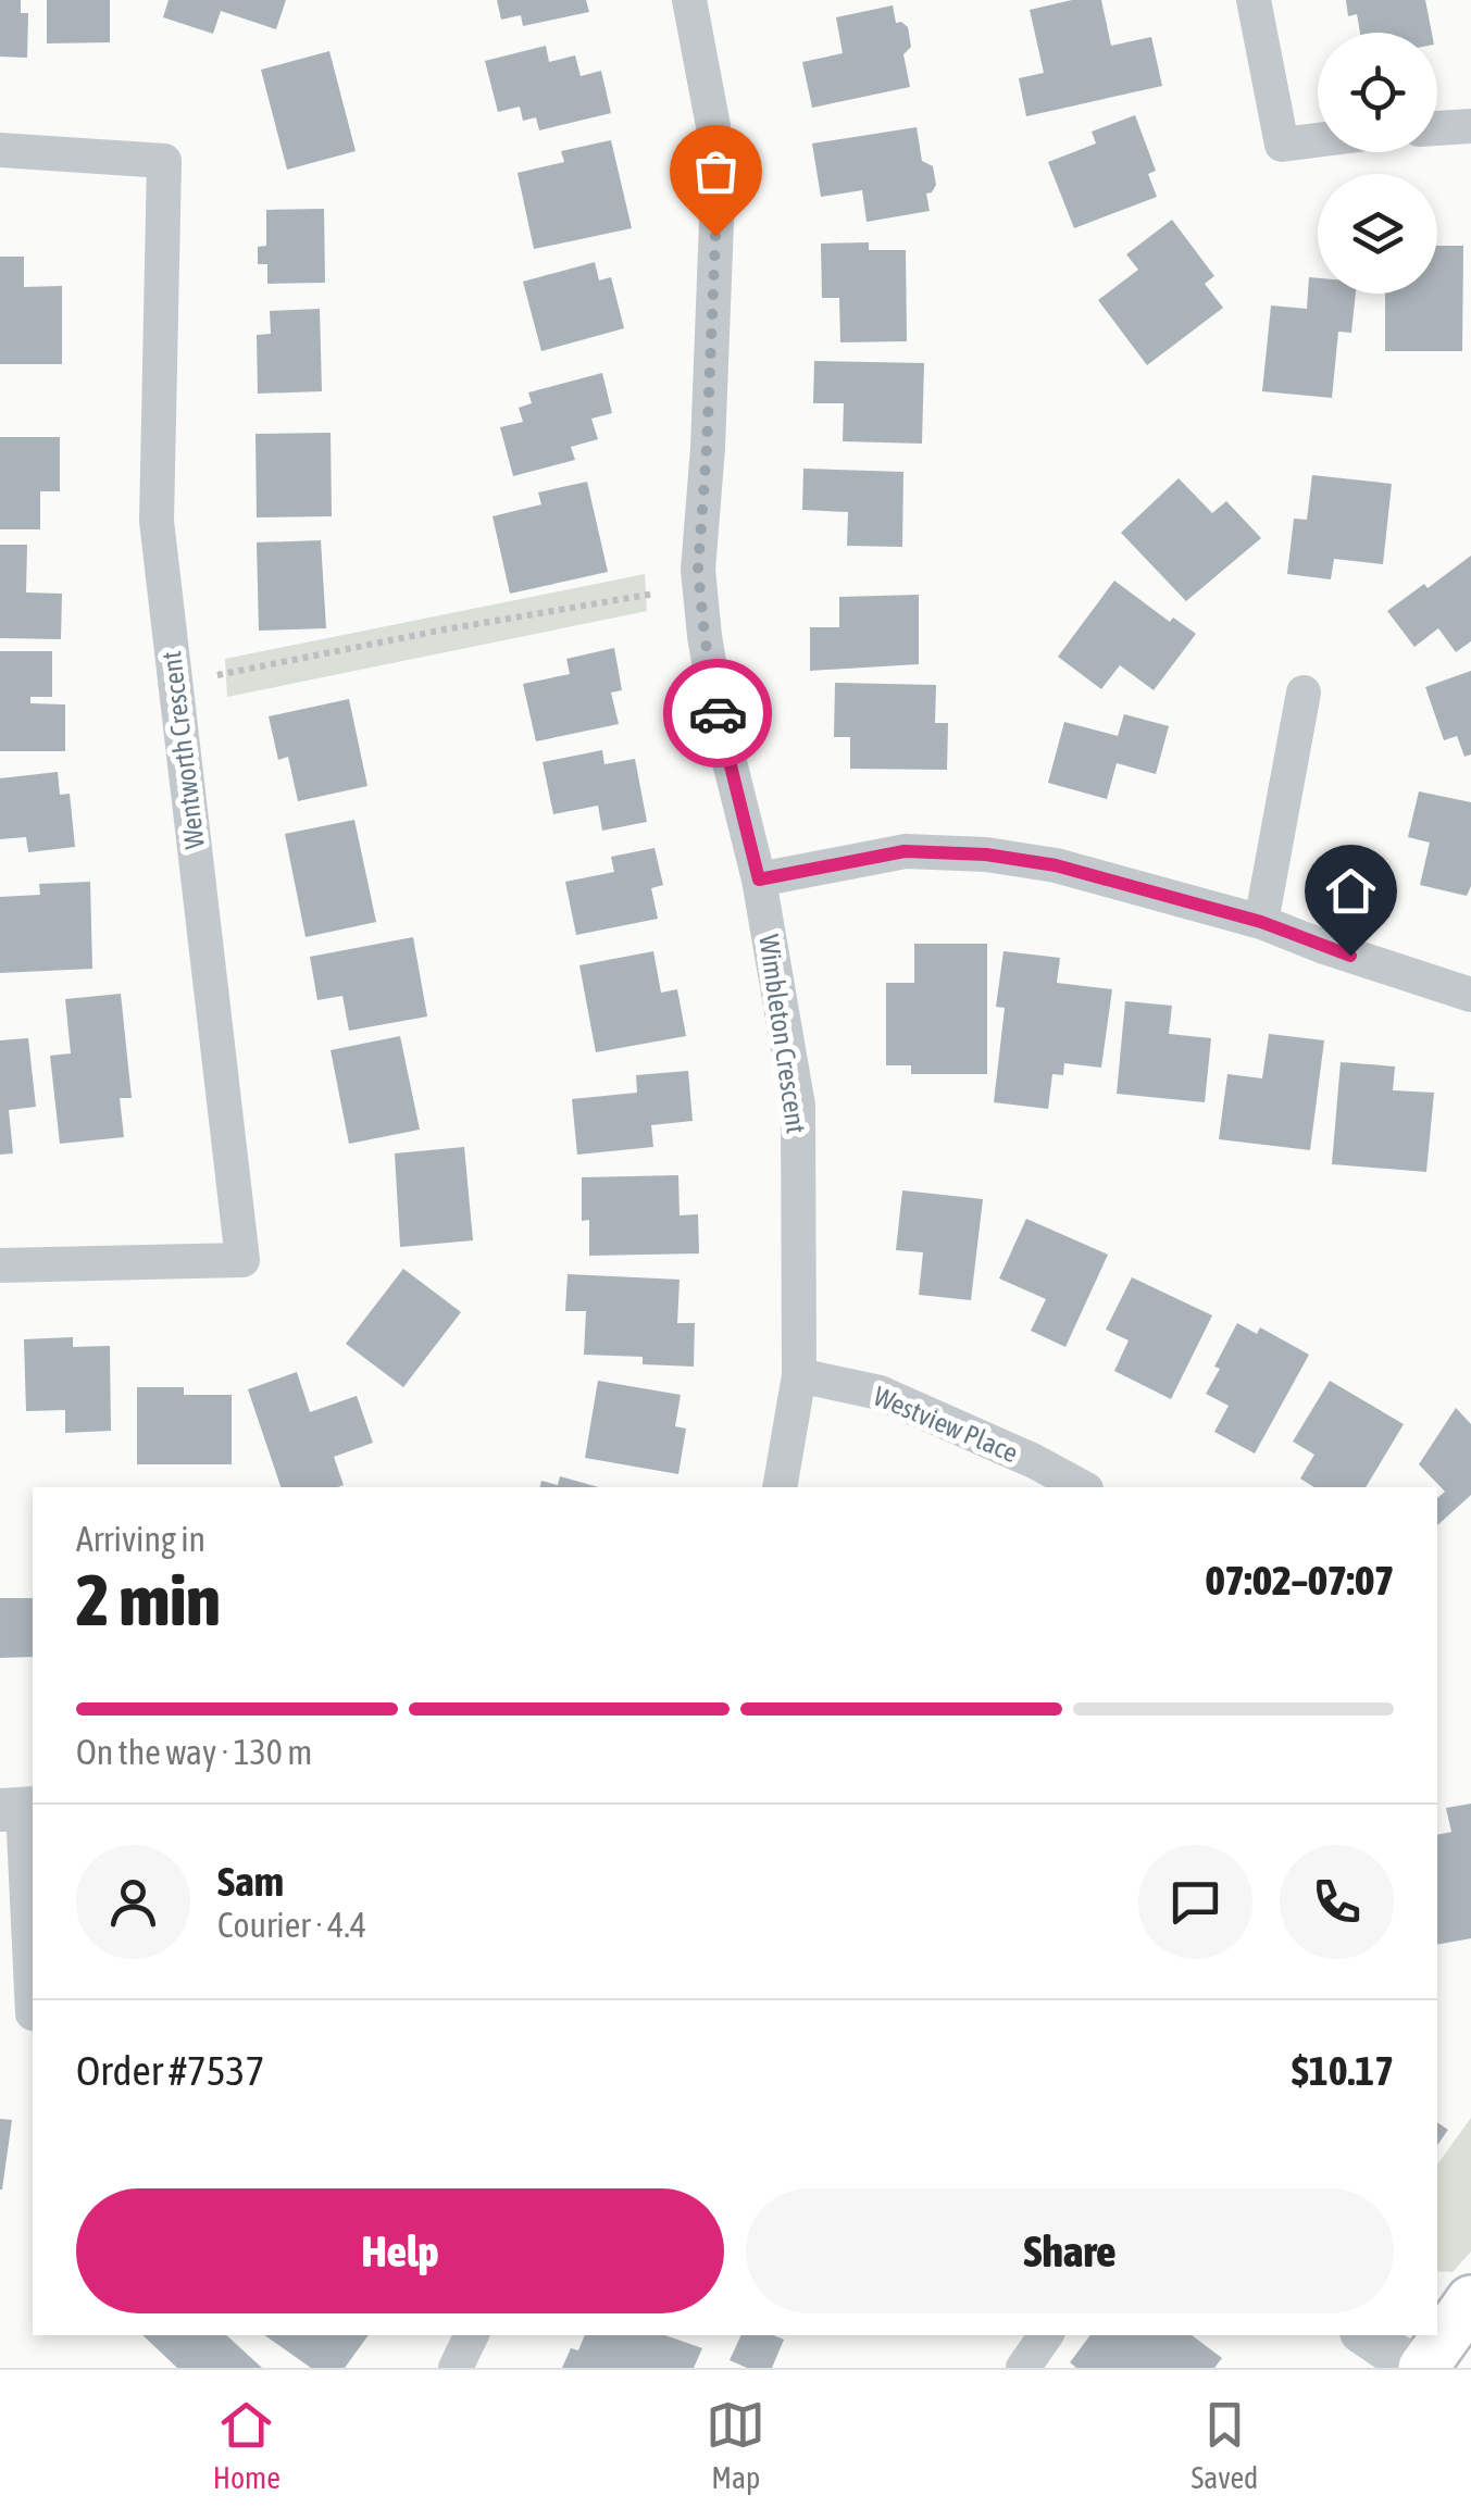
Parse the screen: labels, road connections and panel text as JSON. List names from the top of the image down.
{
  "streets": {
    "street": ["Wentworth Crescent", "Wimbleton Crescent", "Westview Place"]
  },
  "crossings": [
    ["Wimbleton Crescent", "Westview Place"]
  ],
  "page": {
    "heading": ["2 min", "Arriving in", "07:02–07:07"],
    "panel": [
      "Sam",
      "Courier · 4.4",
      "Order #7537",
      "$10.17"
    ],
    "bar": "On the way · 130 m",
    "buttons": ["Help", "Share"],
    "tabs": ["Home", "Map", "Saved"]
  }
}
